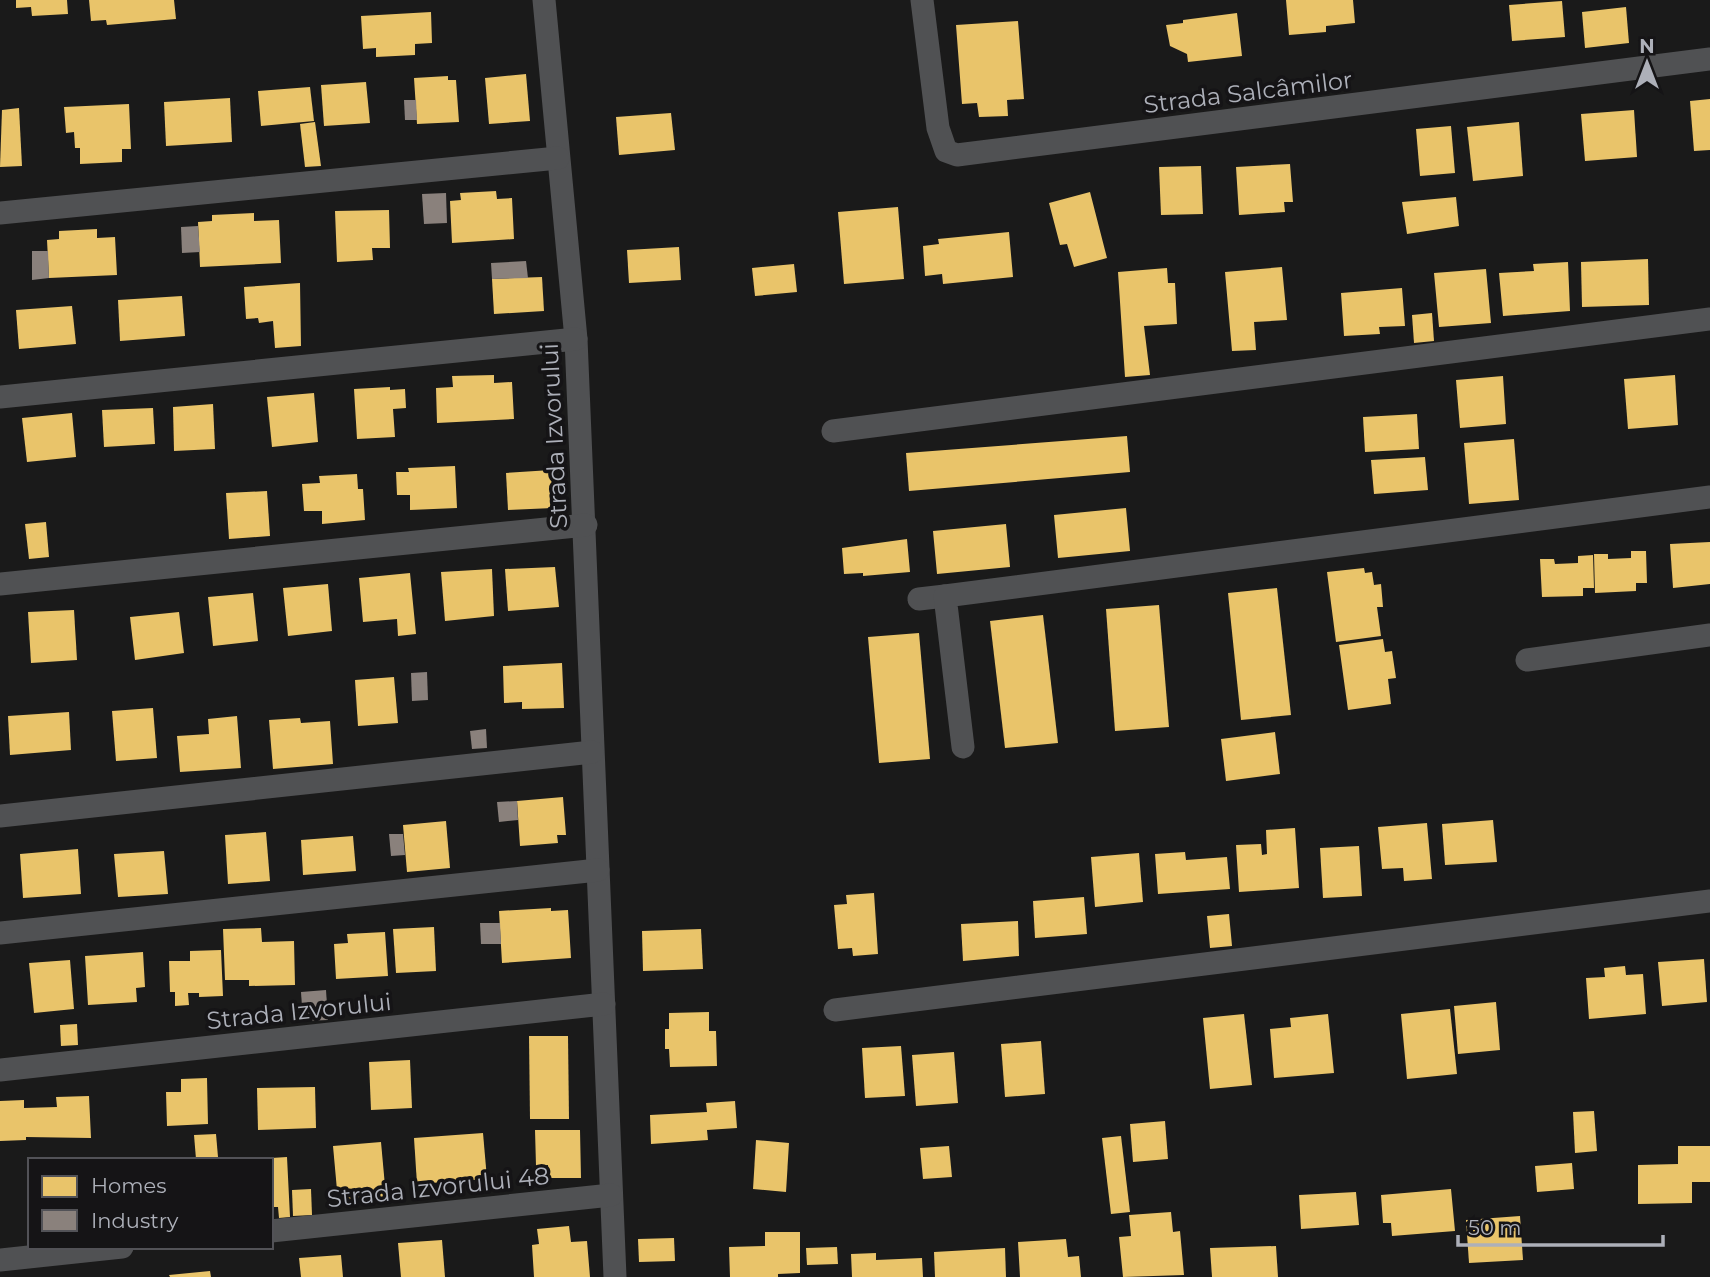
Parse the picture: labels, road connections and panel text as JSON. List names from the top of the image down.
{
  "streets": {
    "street": ["Strada Salcâmilor", "Strada Izvorului", "Strada Izvorului 48"]
  },
  "crossings": [
    ["Strada Izvorului", "Strada Izvorului 48"]
  ],
  "legend": ["Homes", "Industry"],
  "scale_bar": "50 m",
  "north": "top"
}
